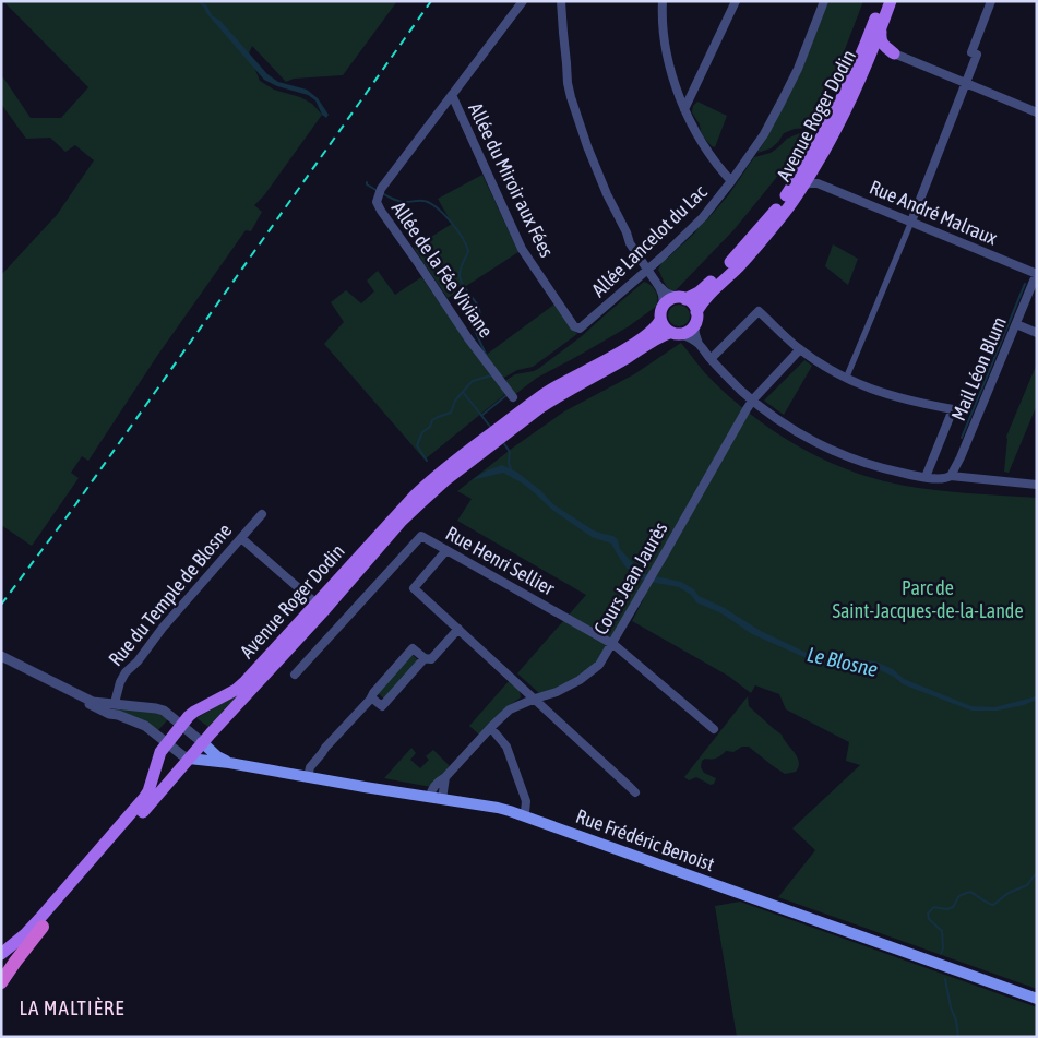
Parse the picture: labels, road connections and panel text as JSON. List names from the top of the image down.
{
  "streets": {
    "main road": ["Avenue Roger Dodin", "Rue Frédéric Benoist"],
    "street": [
      "Allée du Miroir aux Fées",
      "Rue André Malraux",
      "Allée Lancelot du Lac",
      "Allée de la Fée Viviane",
      "Mail Léon Blum",
      "Rue Henri Sellier",
      "Cours Jean Jaurès",
      "Rue du Temple de Blosne"
    ]
  },
  "crossings": [
    ["Avenue Roger Dodin", "Rue André Malraux"],
    ["Avenue Roger Dodin", "Rue Frédéric Benoist"],
    ["Allée du Miroir aux Fées", "Allée Lancelot du Lac"],
    ["Allée du Miroir aux Fées", "Allée de la Fée Viviane"],
    ["Rue André Malraux", "Mail Léon Blum"],
    ["Rue Henri Sellier", "Cours Jean Jaurès"],
    ["Cours Jean Jaurès", "Rue Frédéric Benoist"]
  ],
  "districts": ["LA MALTIÈRE"],
  "water": ["Le Blosne"],
  "parks": ["Parc de Saint-Jacques-de-la-Lande"]
}
